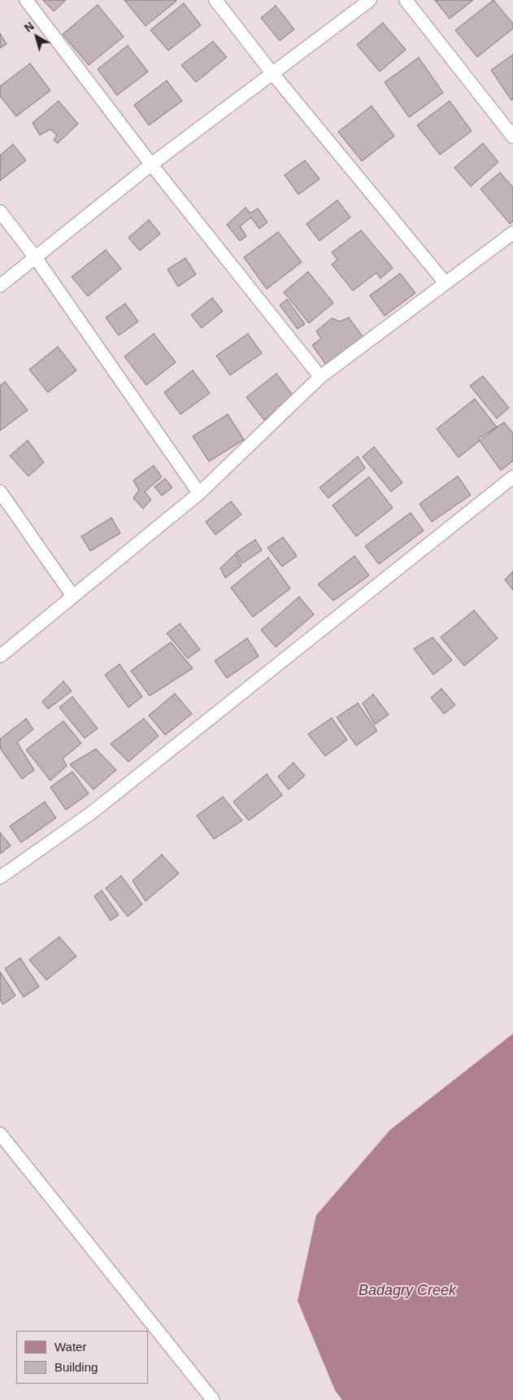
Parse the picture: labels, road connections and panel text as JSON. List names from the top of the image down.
{
  "water": ["Badagry Creek"],
  "legend": ["Water", "Building"],
  "north": "top left"
}
